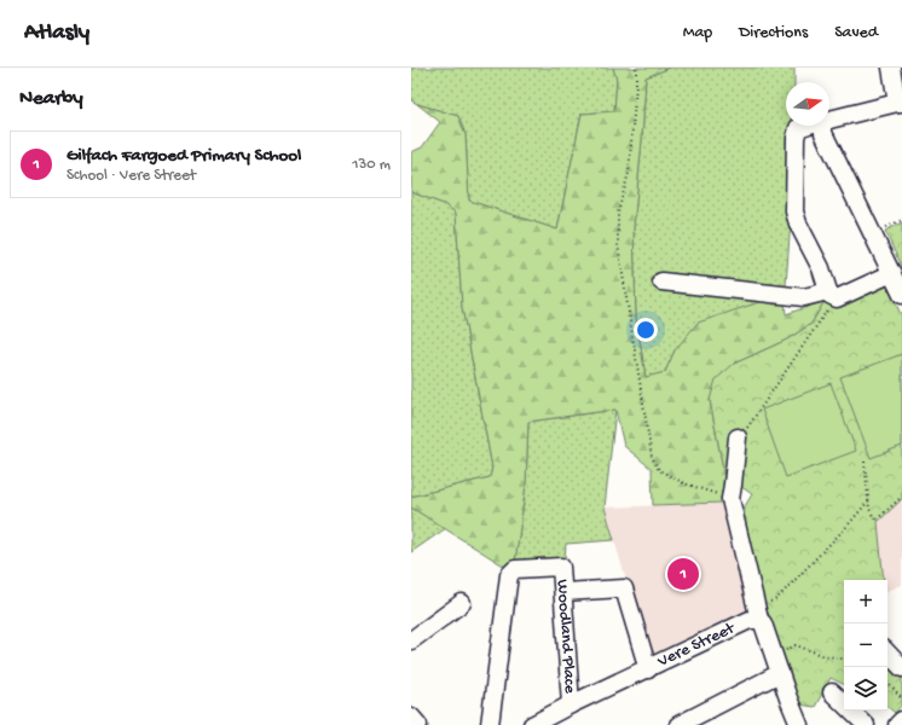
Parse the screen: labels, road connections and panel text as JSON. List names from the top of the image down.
{
  "streets": {
    "street": ["Woodland Place", "Vere Street"]
  },
  "crossings": [
    ["Woodland Place", "Vere Street"]
  ],
  "north": "right",
  "page": {
    "header": "Atlasly",
    "nav": ["Map", "Directions", "Saved"],
    "heading": "Nearby",
    "list": [
      {
        "mark": "1",
        "name": "Gilfach Fargoed Primary School",
        "note": "School · Vere Street",
        "value": "130 m"
      }
    ],
    "pins": "1",
    "map_buttons": ["+", "−"]
  }
}
